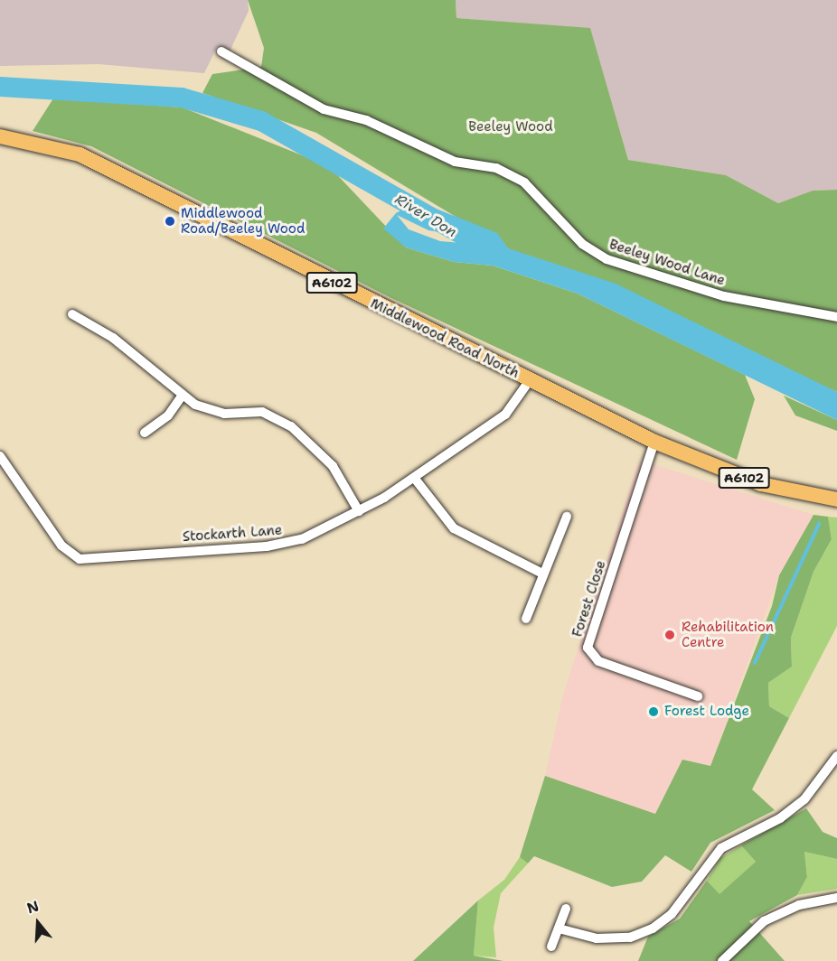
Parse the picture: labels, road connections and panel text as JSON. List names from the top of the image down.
{
  "streets": {
    "main road": ["A6102", "Middlewood Road North"],
    "street": ["Beeley Wood Lane", "Stockarth Lane", "Forest Close"]
  },
  "crossings": [
    ["Middlewood Road North", "Stockarth Lane"],
    ["Middlewood Road North", "Forest Close"]
  ],
  "water": ["River Don"],
  "parks": ["Beeley Wood"],
  "places": ["Middlewood Road/Beeley Wood", "Rehabilitation Centre", "Forest Lodge"],
  "north": "top"
}
